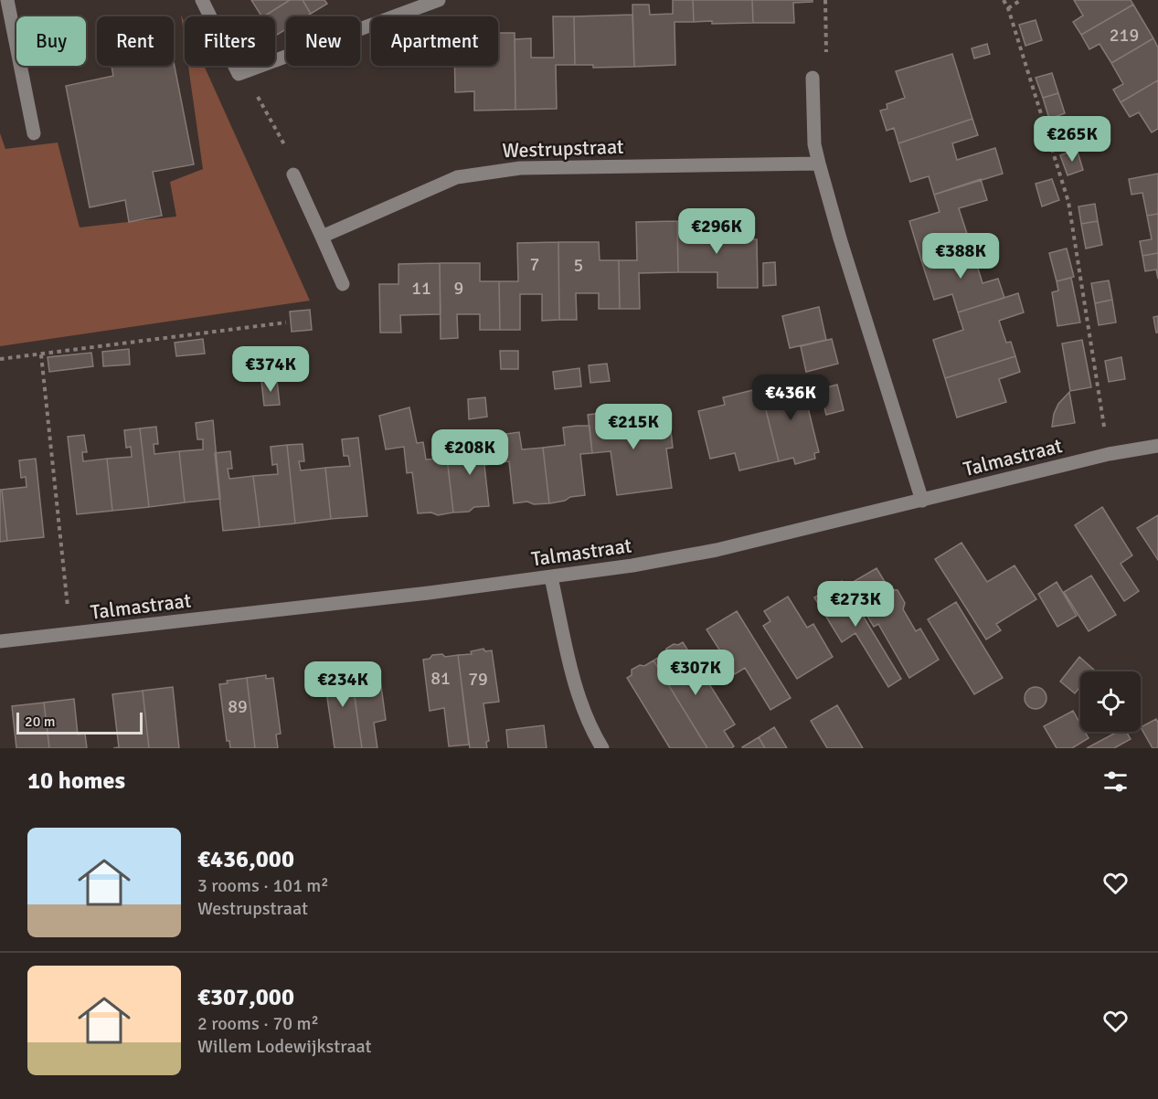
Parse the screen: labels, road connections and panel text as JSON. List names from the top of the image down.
{
  "streets": {
    "street": ["Westrupstraat", "Talmastraat"]
  },
  "house_numbers": [
    "219",
    "7",
    "5",
    "11",
    "9",
    "81",
    "79",
    "89"
  ],
  "scale_bar": "20 m",
  "page": {
    "chip": [
      "Buy",
      "Rent",
      "Filters",
      "New",
      "Apartment"
    ],
    "price": [
      "€265K",
      "€296K",
      "€388K",
      "€374K",
      "€436K",
      "€215K",
      "€208K",
      "€273K",
      "€307K",
      "€234K"
    ],
    "scale": "20 m",
    "heading": "10 homes",
    "list": [
      {
        "name": "€436,000",
        "note": "3 rooms · 101 m² · Westrupstraat"
      },
      {
        "name": "€307,000",
        "note": "2 rooms · 70 m² · Willem Lodewijkstraat"
      }
    ]
  }
}
